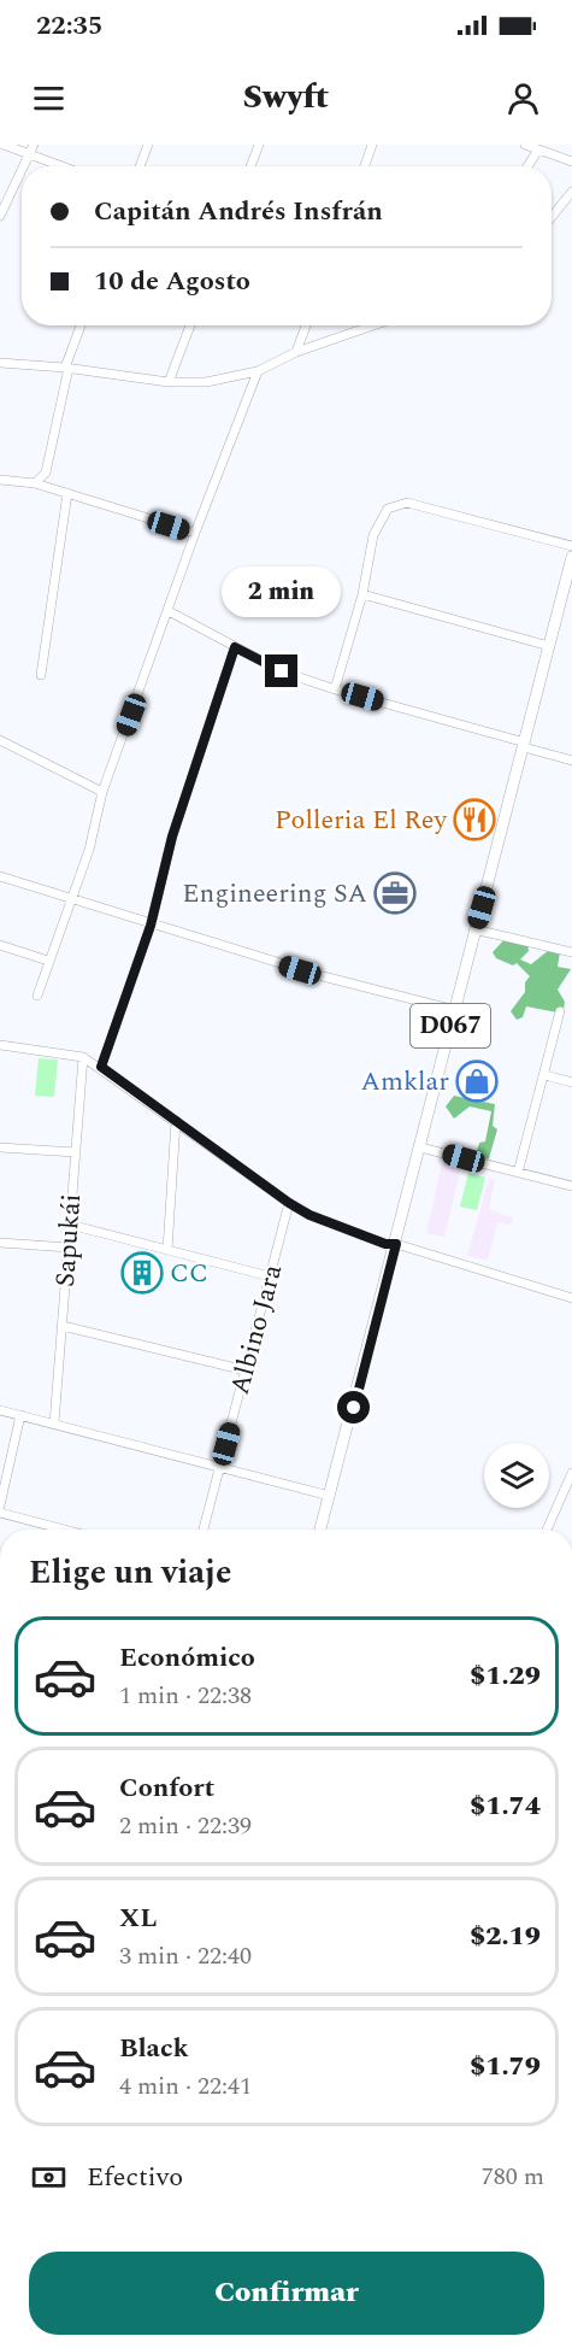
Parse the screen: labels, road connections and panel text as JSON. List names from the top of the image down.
{
  "streets": {
    "main road": ["D067"],
    "street": ["Sapukái", "Albino Jara"]
  },
  "places": {
    "restaurant": ["Polleria El Rey"],
    "office": ["Engineering SA"],
    "shop": ["Amklar"],
    "building": ["CC"]
  },
  "page": {
    "status": "22:35",
    "header": "Swyft",
    "banner": ["Capitán Andrés Insfrán", "10 de Agosto"],
    "bubble": "2 min",
    "heading": "Elige un viaje",
    "list": [
      {
        "name": "Económico",
        "note": "1 min · 22:38",
        "value": "$1.29"
      },
      {
        "name": "Confort",
        "note": "2 min · 22:39",
        "value": "$1.74"
      },
      {
        "name": "XL",
        "note": "3 min · 22:40",
        "value": "$2.19"
      },
      {
        "name": "Black",
        "note": "4 min · 22:41",
        "value": "$1.79"
      }
    ],
    "pay": ["Efectivo", "780 m"],
    "buttons": "Confirmar"
  }
}
